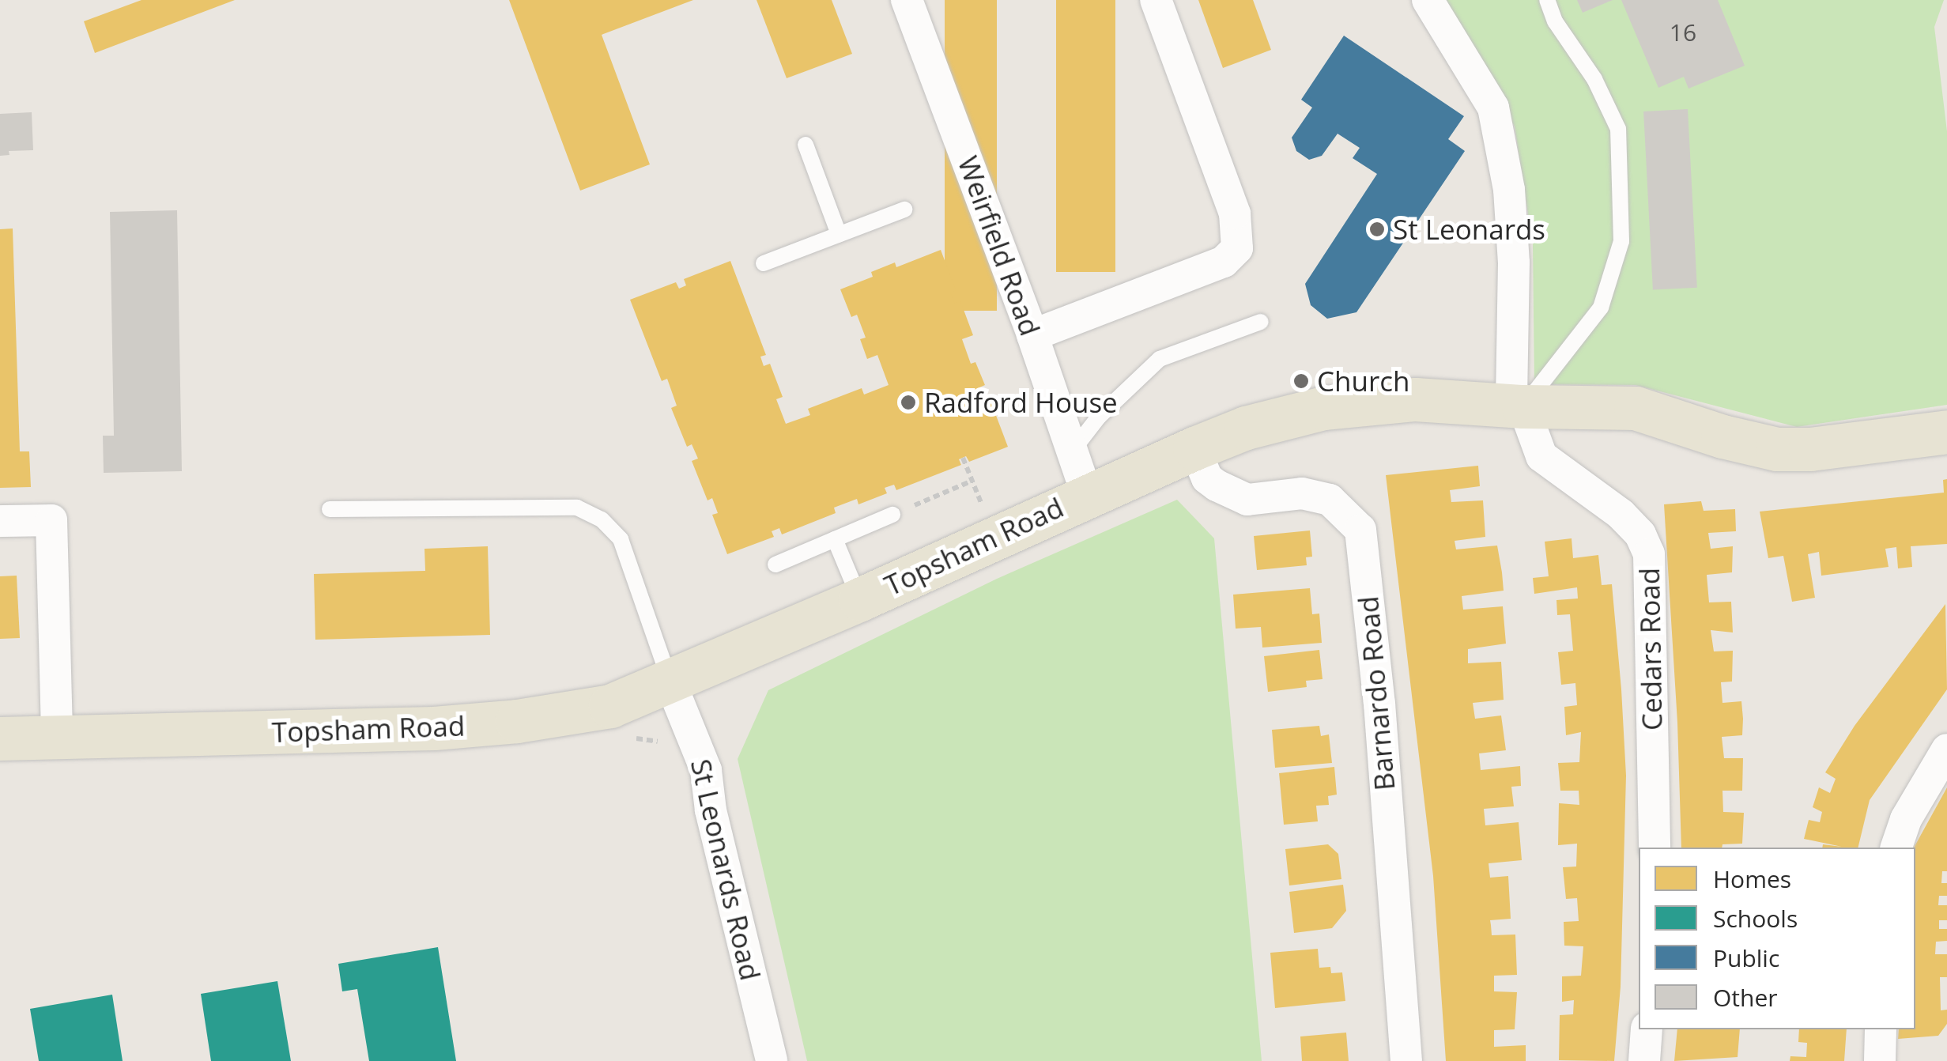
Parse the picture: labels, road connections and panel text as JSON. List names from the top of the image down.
{
  "streets": {
    "main road": ["Topsham Road"],
    "street": [
      "Weirfield Road",
      "Cedars Road",
      "Barnardo Road",
      "St Leonards Road"
    ]
  },
  "crossings": [
    ["Weirfield Road", "Topsham Road"],
    ["Topsham Road", "Cedars Road"],
    ["Topsham Road", "Barnardo Road"],
    ["Topsham Road", "St Leonards Road"]
  ],
  "places": ["St Leonards", "Church", "Radford House"],
  "house_numbers": ["16"],
  "legend": [
    "Homes",
    "Schools",
    "Public",
    "Other"
  ]
}
